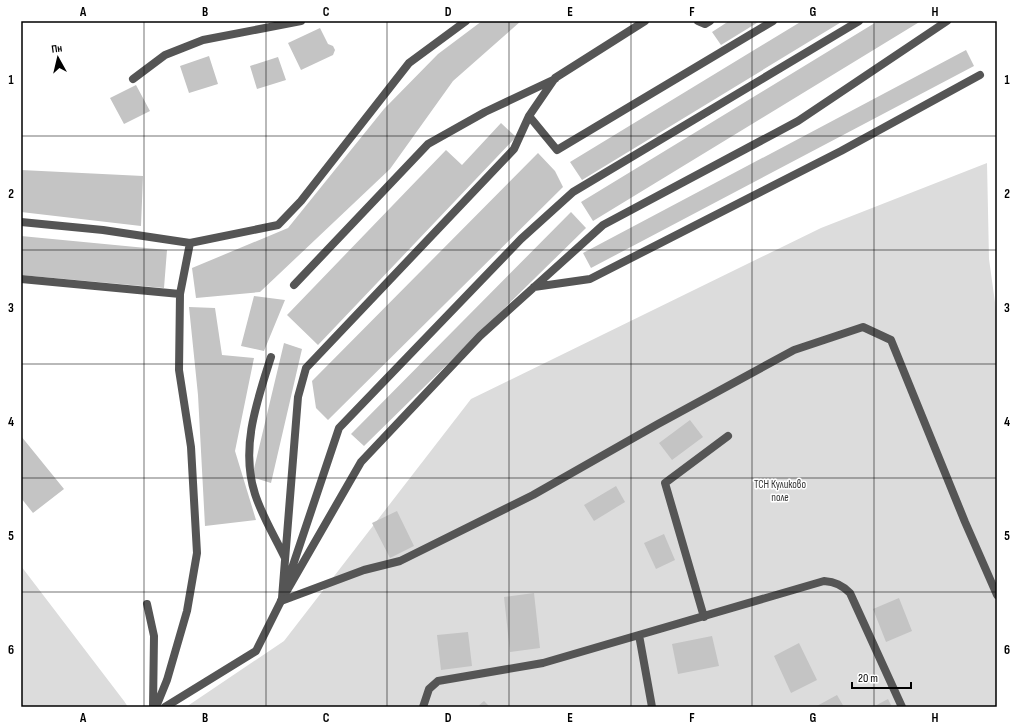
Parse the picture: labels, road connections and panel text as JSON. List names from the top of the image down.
{
  "parks": ["ТСН Куликово поле"],
  "scale_bar": "20 m",
  "north": "top",
  "grid": {
    "columns": [
      "A",
      "B",
      "C",
      "D",
      "E",
      "F",
      "G",
      "H"
    ],
    "rows": [
      "1",
      "2",
      "3",
      "4",
      "5",
      "6"
    ]
  }
}
